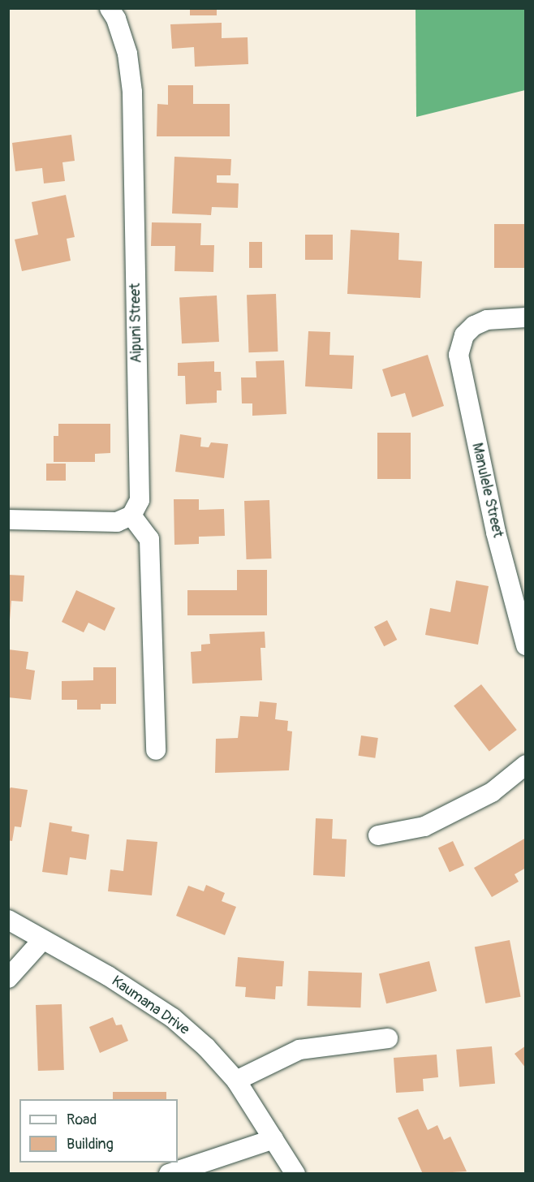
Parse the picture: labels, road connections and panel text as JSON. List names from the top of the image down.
{
  "streets": {
    "street": ["Aipuni Street", "Manulele Street", "Kaumana Drive"]
  },
  "legend": ["Road", "Building"]
}
